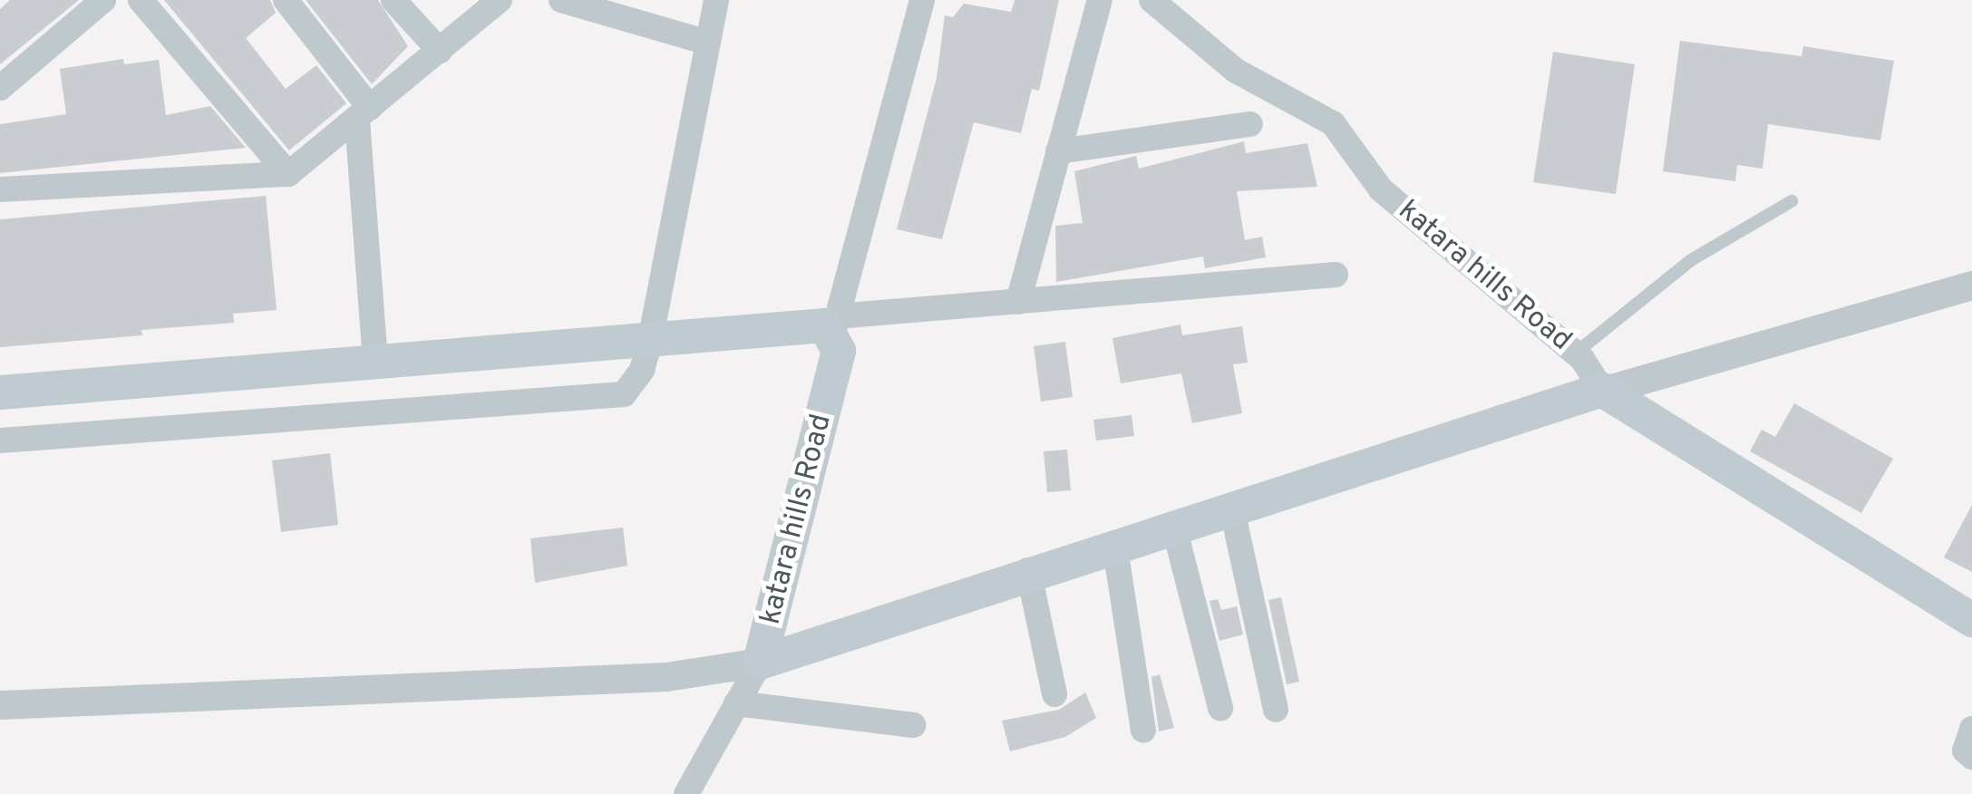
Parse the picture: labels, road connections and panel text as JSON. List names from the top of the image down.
{
  "streets": {
    "main road": ["katara hills Road"]
  }
}
